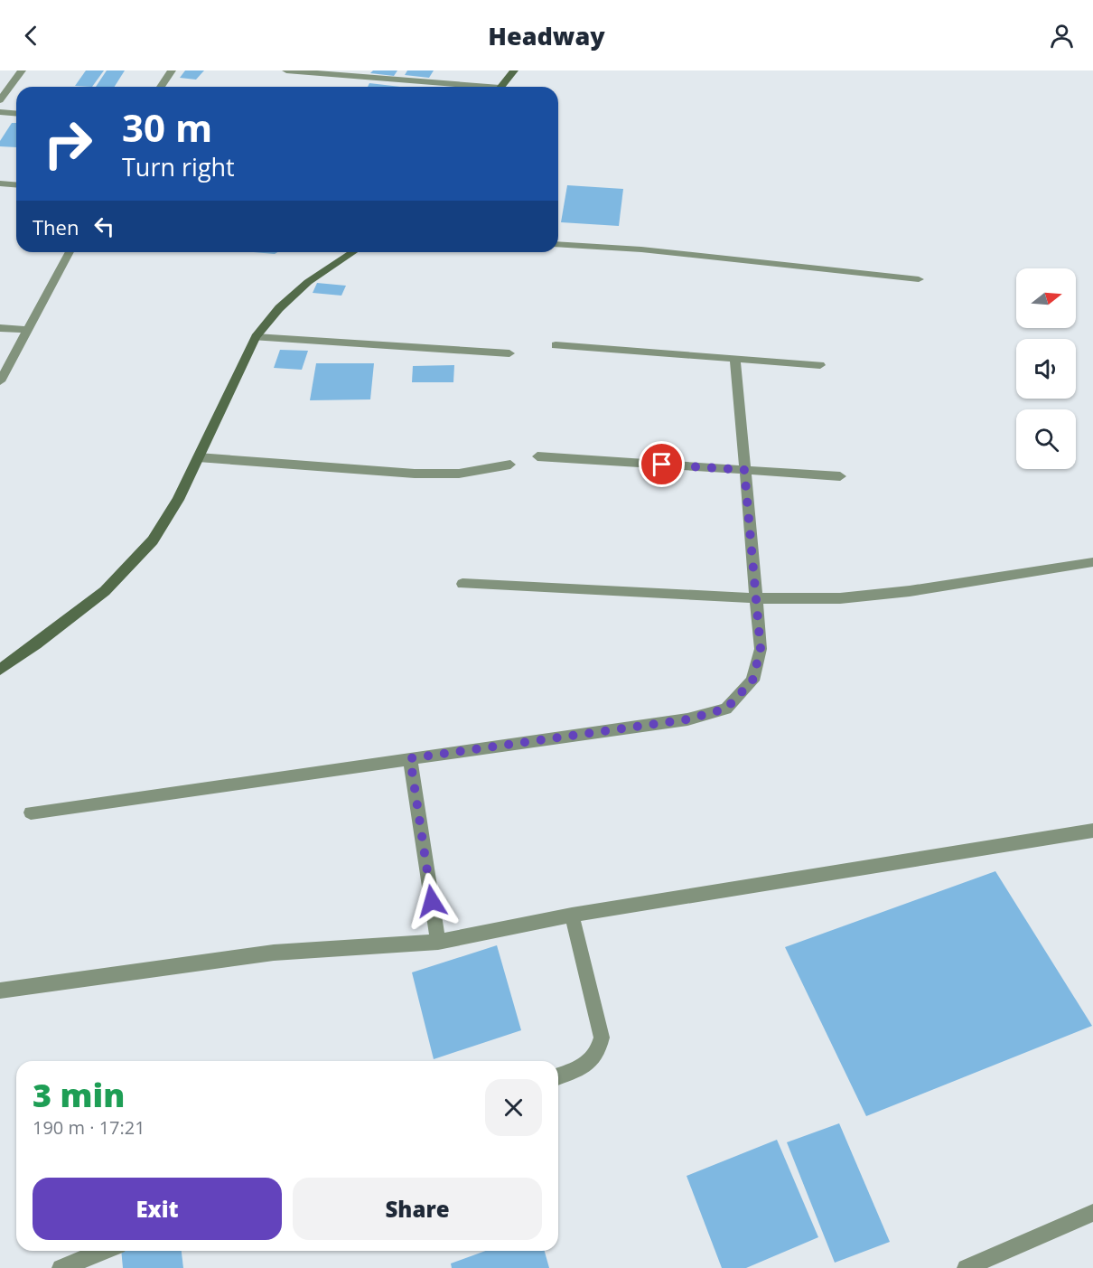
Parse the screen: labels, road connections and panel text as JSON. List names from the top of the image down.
{
  "north": "right",
  "page": {
    "header": "Headway",
    "turn": ["30 m", "Turn right"],
    "then": "Then",
    "heading": ["3 min", "190 m · 17:21"],
    "buttons": ["Exit", "Share"]
  }
}
